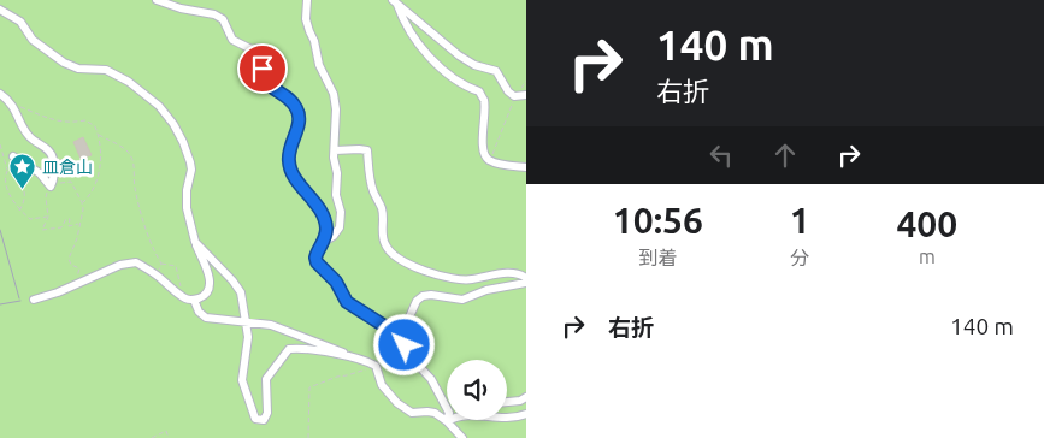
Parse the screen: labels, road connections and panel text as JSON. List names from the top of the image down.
{
  "places": {
    "place": ["皿倉山"]
  },
  "page": {
    "turn": ["140 m", "右折"],
    "eta": [
      "10:56",
      "到着",
      "1",
      "分",
      "400",
      "m"
    ],
    "list": [
      {
        "name": "右折",
        "value": "140 m"
      }
    ]
  }
}
